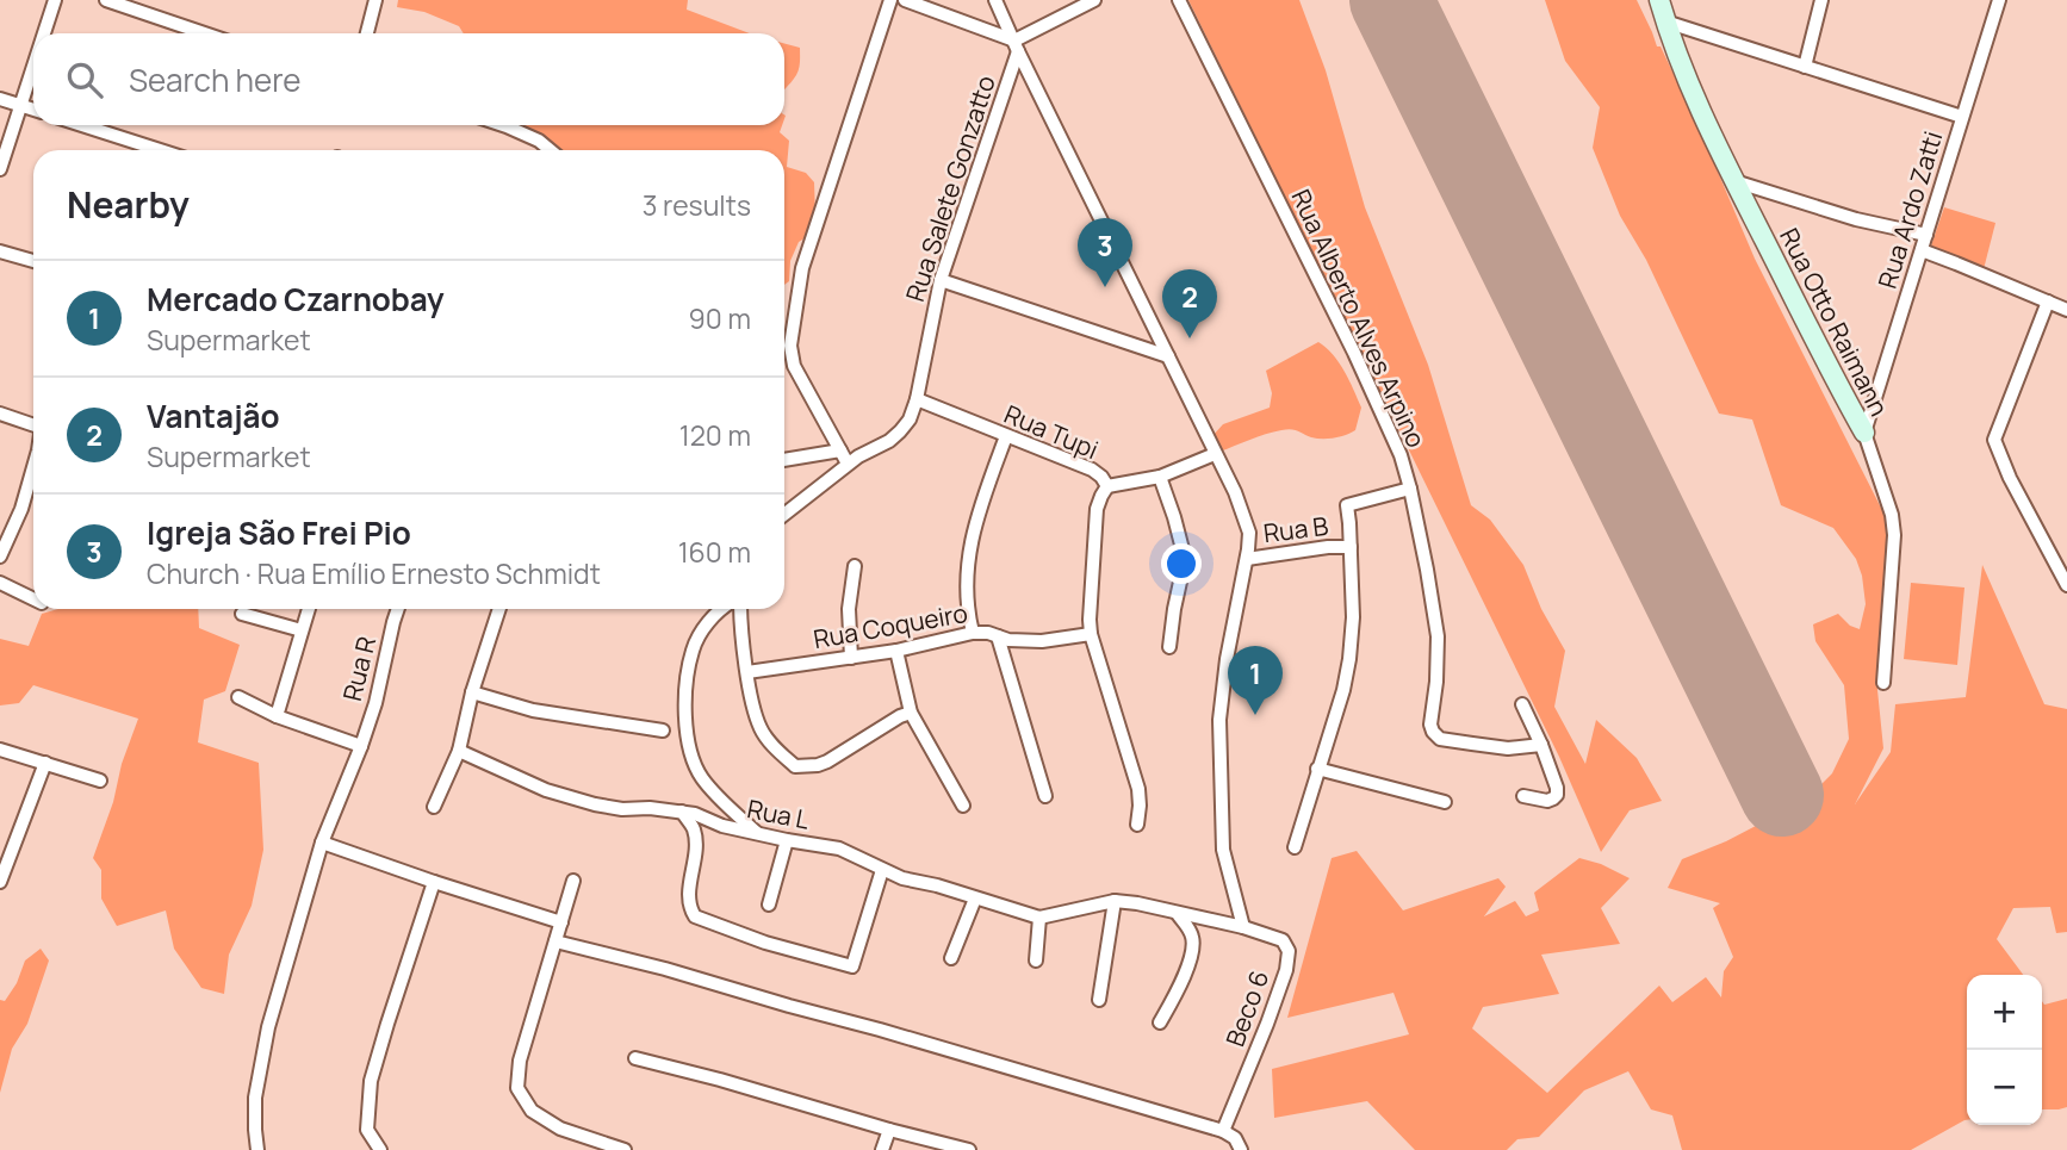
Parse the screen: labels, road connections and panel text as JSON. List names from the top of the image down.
{
  "streets": {
    "street": [
      "Rua Salete Gonzatto",
      "Rua Ardo Zatti",
      "Rua Alberto Alves Arpino",
      "Rua Otto Raimann",
      "Rua Tupi",
      "Rua B",
      "Rua Coqueiro",
      "Rua R",
      "Rua L",
      "Beco 6"
    ]
  },
  "crossings": [
    ["Rua Salete Gonzatto", "Rua Tupi"],
    ["Rua Ardo Zatti", "Rua Otto Raimann"],
    ["Rua Alberto Alves Arpino", "Rua B"],
    ["Rua L", "Beco 6"]
  ],
  "page": {
    "search": "Search here",
    "heading": ["Nearby", "3 results"],
    "pins": ["3", "2", "1"],
    "list": [
      {
        "mark": "1",
        "name": "Mercado Czarnobay",
        "note": "Supermarket",
        "value": "90 m"
      },
      {
        "mark": "2",
        "name": "Vantajão",
        "note": "Supermarket",
        "value": "120 m"
      },
      {
        "mark": "3",
        "name": "Igreja São Frei Pio",
        "note": "Church · Rua Emílio Ernesto Schmidt",
        "value": "160 m"
      }
    ],
    "map_buttons": ["+", "−"]
  }
}
